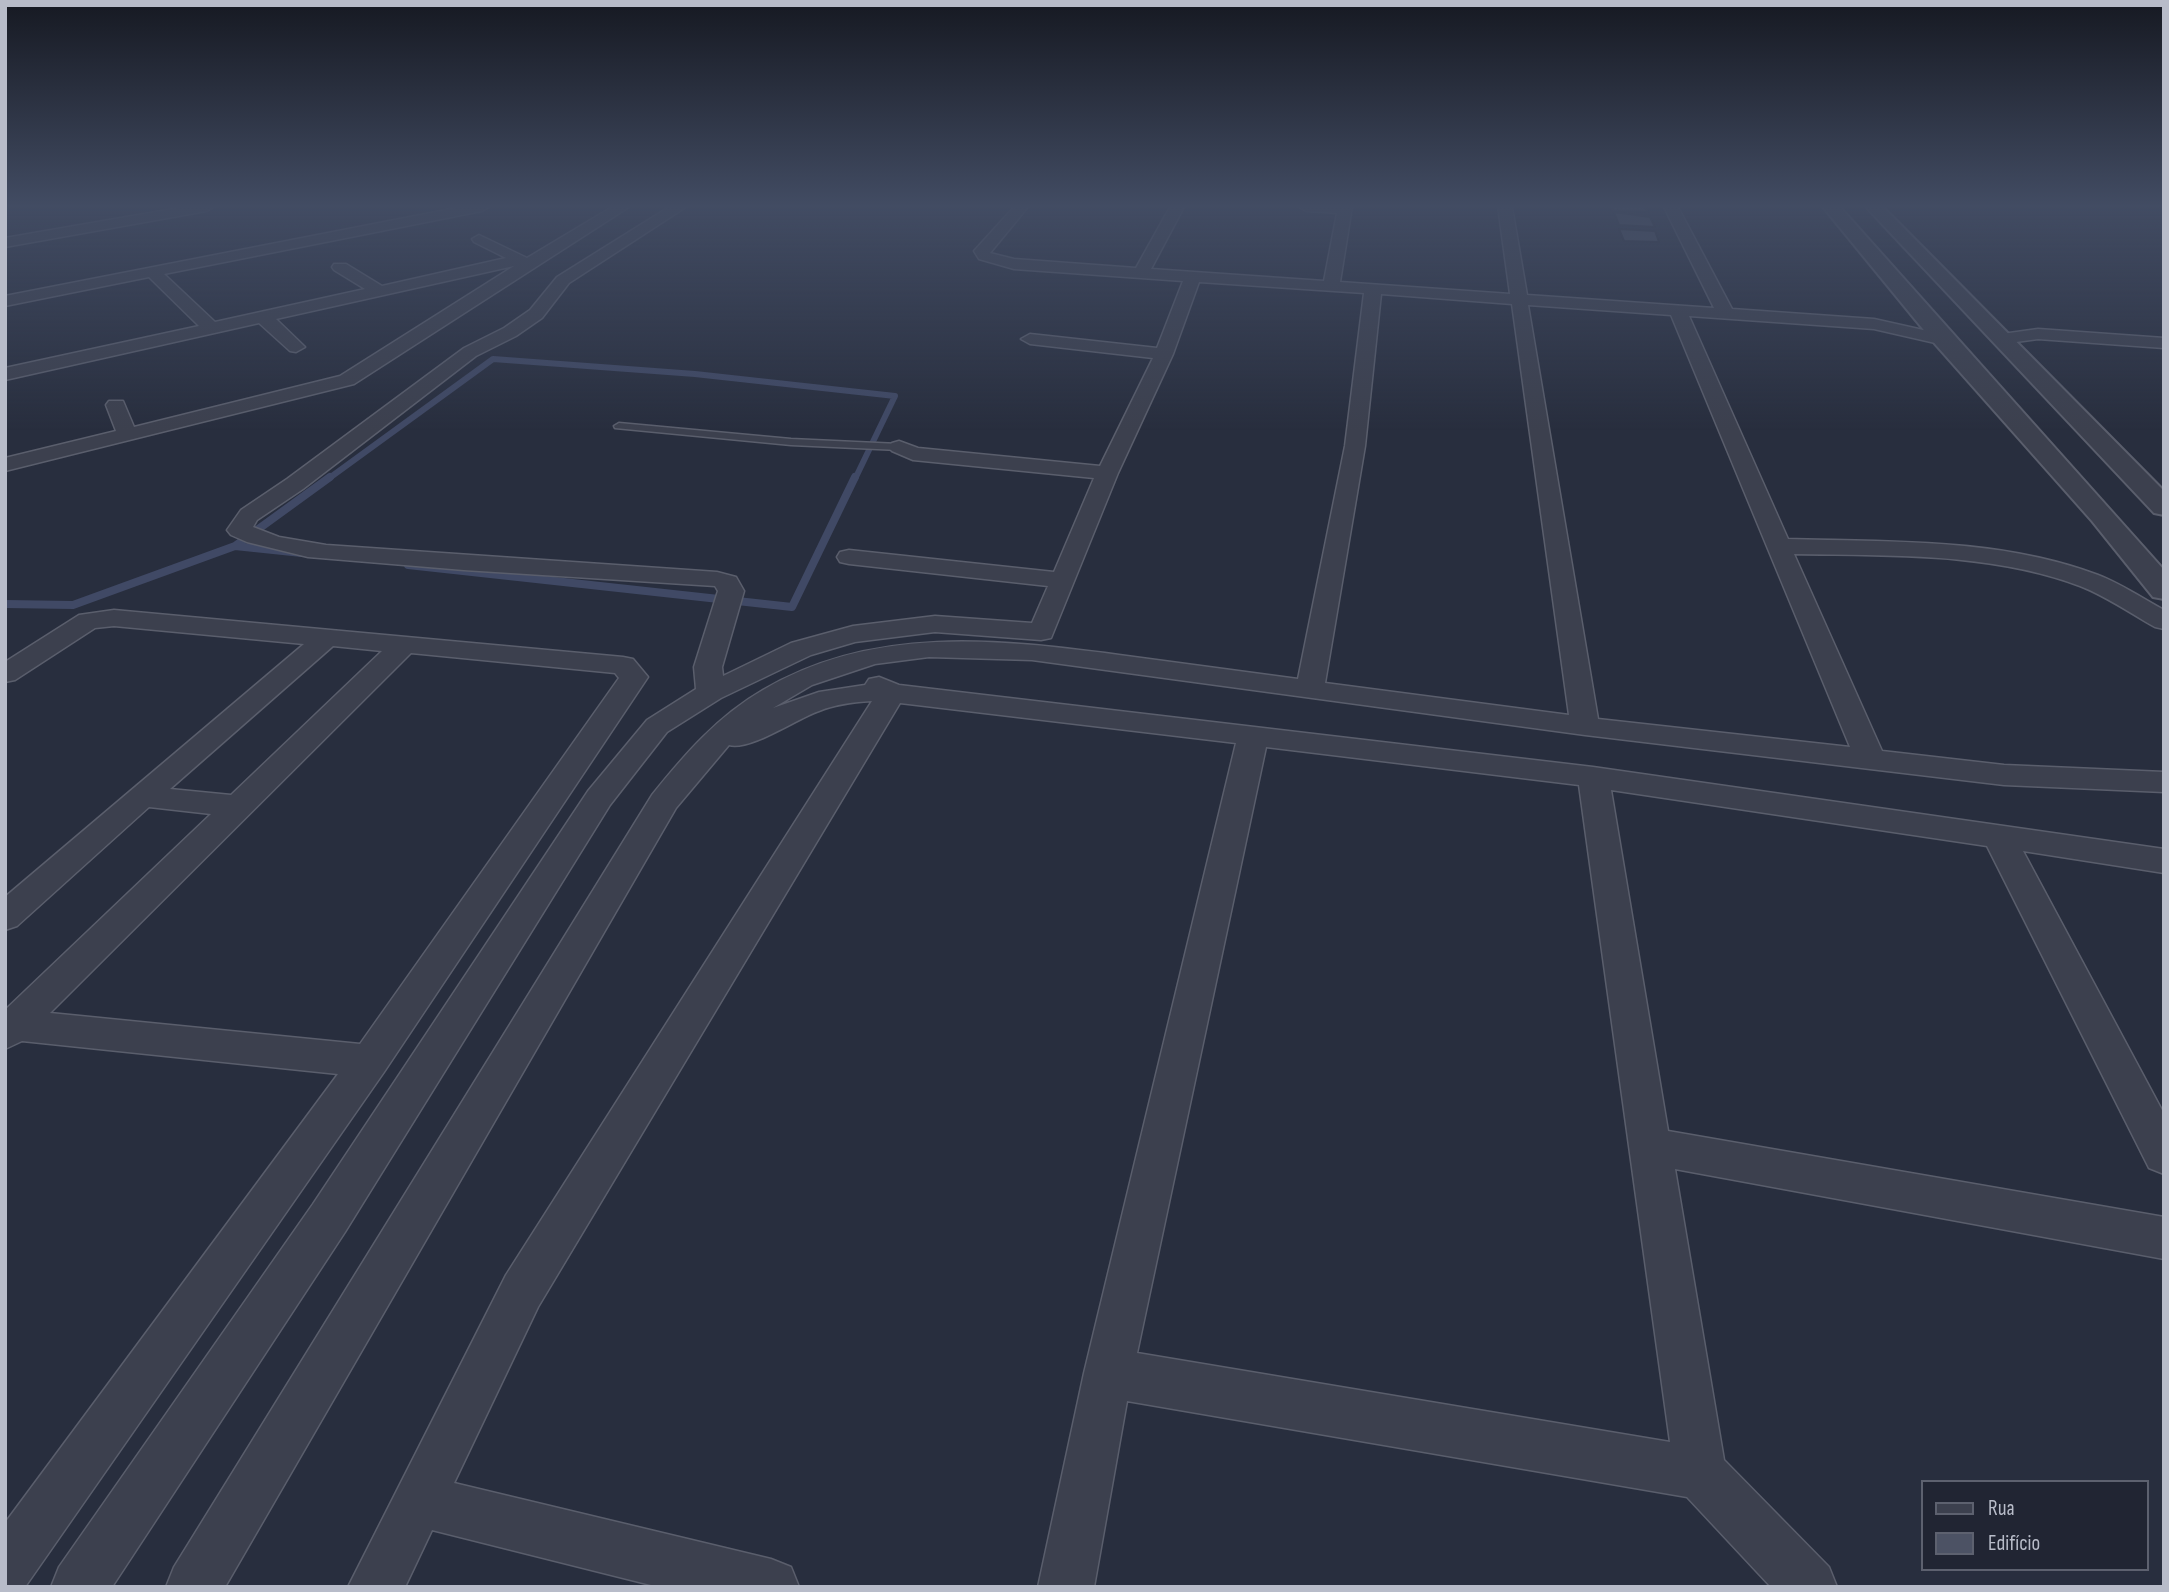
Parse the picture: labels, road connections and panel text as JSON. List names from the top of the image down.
{
  "legend": ["Rua", "Edifício"]
}
